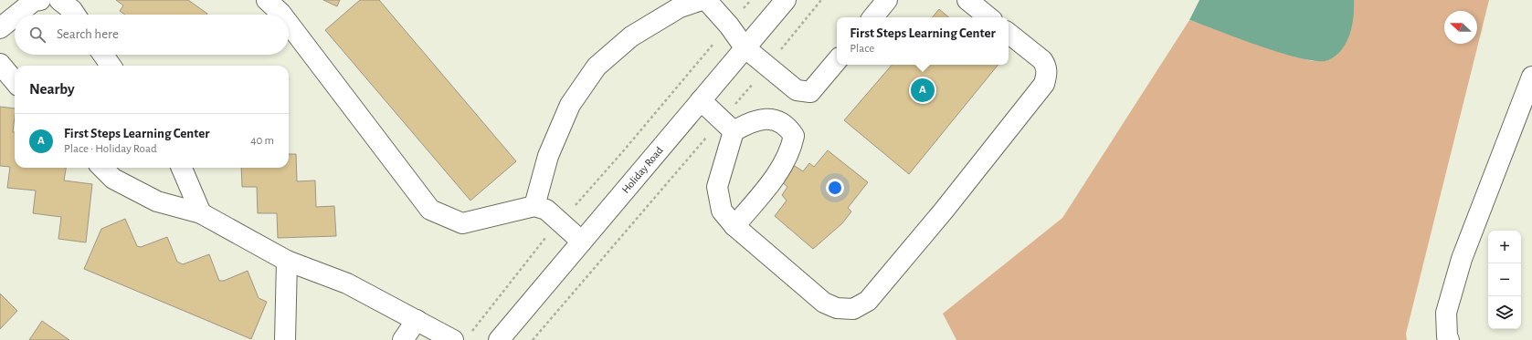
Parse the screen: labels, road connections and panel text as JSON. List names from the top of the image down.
{
  "streets": {
    "street": ["Holiday Road"]
  },
  "north": "left",
  "page": {
    "search": "Search here",
    "popup": ["First Steps Learning Center", "Place"],
    "heading": "Nearby",
    "pins": "A",
    "list": [
      {
        "mark": "A",
        "name": "First Steps Learning Center",
        "note": "Place · Holiday Road",
        "value": "40 m"
      }
    ],
    "map_buttons": ["+", "−"]
  }
}
